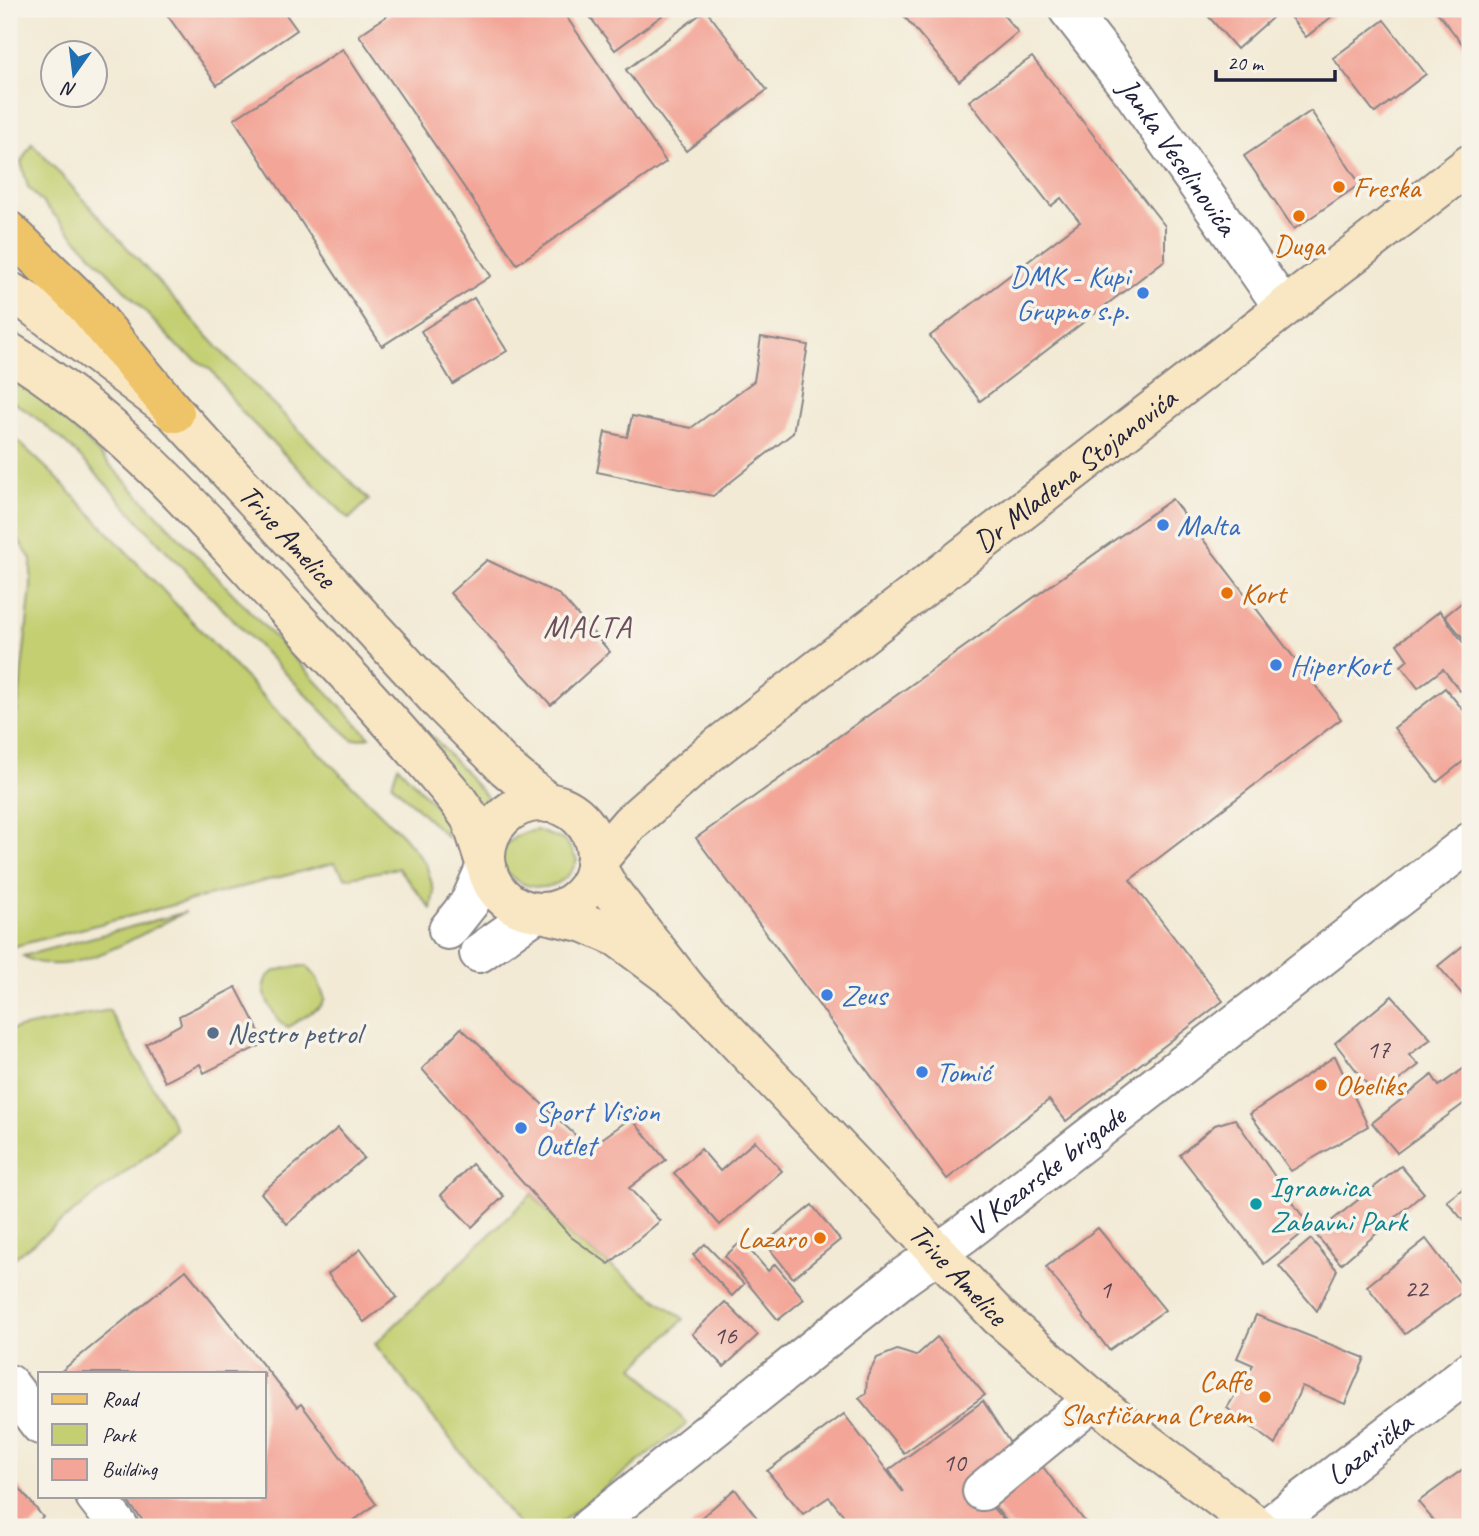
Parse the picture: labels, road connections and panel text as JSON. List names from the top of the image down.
{
  "streets": {
    "main road": ["Dr Mladena Stojanovića", "Trive Amelice"],
    "street": ["Janka Veselinovića", "V Kozarske brigade", "Lazarička"]
  },
  "crossings": [
    ["Janka Veselinovića", "Dr Mladena Stojanovića"],
    ["Dr Mladena Stojanovića", "Trive Amelice"],
    ["Trive Amelice", "V Kozarske brigade"]
  ],
  "districts": ["MALTA"],
  "places": [
    "Freska",
    "Duga",
    "DMK - Kupi Grupno s.p.",
    "Malta",
    "Kort",
    "HiperKort",
    "Zeus",
    "Nestro petrol",
    "Tomić",
    "Obeliks",
    "Sport Vision Outlet",
    "Igraonica Zabavni Park",
    "Lazaro",
    "Caffe Slastičarna Cream"
  ],
  "house_numbers": [
    "17",
    "22",
    "1",
    "16",
    "10"
  ],
  "legend": ["Road", "Park", "Building"],
  "scale_bar": "20 m",
  "north": "bottom"
}
